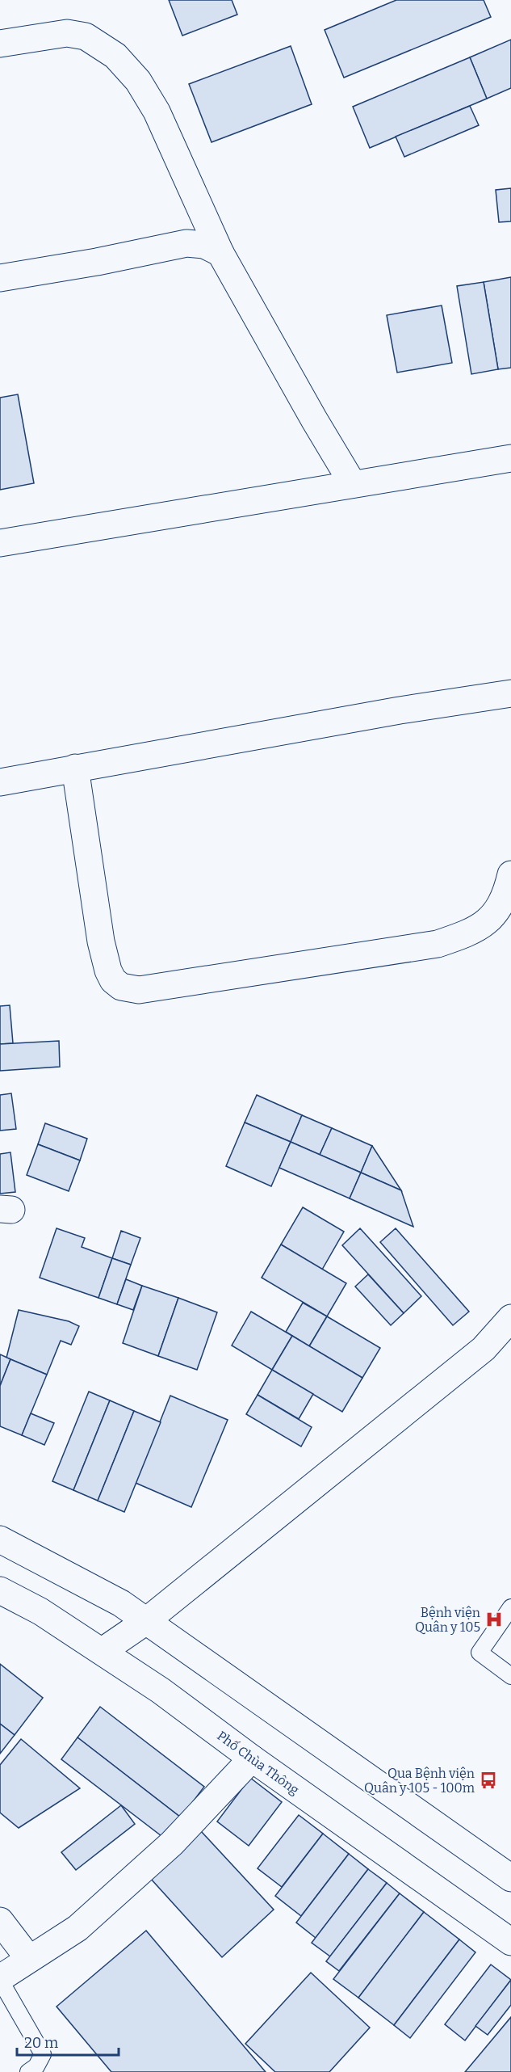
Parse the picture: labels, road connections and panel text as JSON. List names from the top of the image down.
{
  "streets": {
    "main road": ["Phố Chùa Thông"]
  },
  "places": {
    "hospital": ["Bệnh viện Quân y 105"],
    "bus stop": ["Qua Bệnh viện Quân y 105 - 100m"]
  },
  "scale_bar": "20 m"
}
